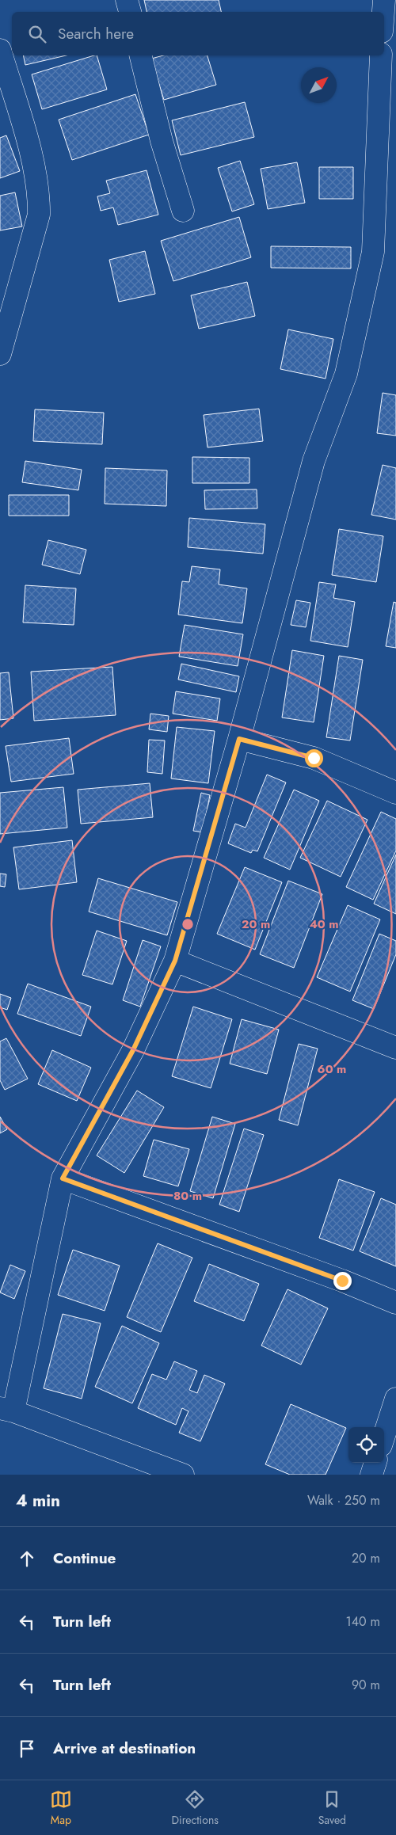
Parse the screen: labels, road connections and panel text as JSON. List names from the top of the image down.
{
  "north": "top right",
  "page": {
    "search": "Search here",
    "heading": ["4 min", "Walk · 250 m"],
    "list": [
      ["Continue", "20 m"],
      ["Turn left", "140 m"],
      ["Turn left", "90 m"],
      "Arrive at destination"
    ],
    "nav": ["Map", "Directions", "Saved"]
  },
  "rings": [
    "20 m",
    "40 m",
    "60 m",
    "80 m"
  ]
}
